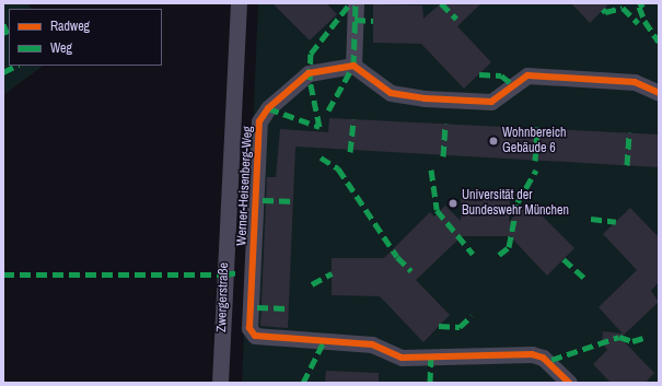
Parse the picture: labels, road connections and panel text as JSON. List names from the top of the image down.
{
  "streets": {
    "street": ["Werner-Heisenberg-Weg", "Zwergerstraße"]
  },
  "places": ["Wohnbereich Gebäude 6", "Universität der Bundeswehr München"],
  "legend": ["Radweg", "Weg"]
}
